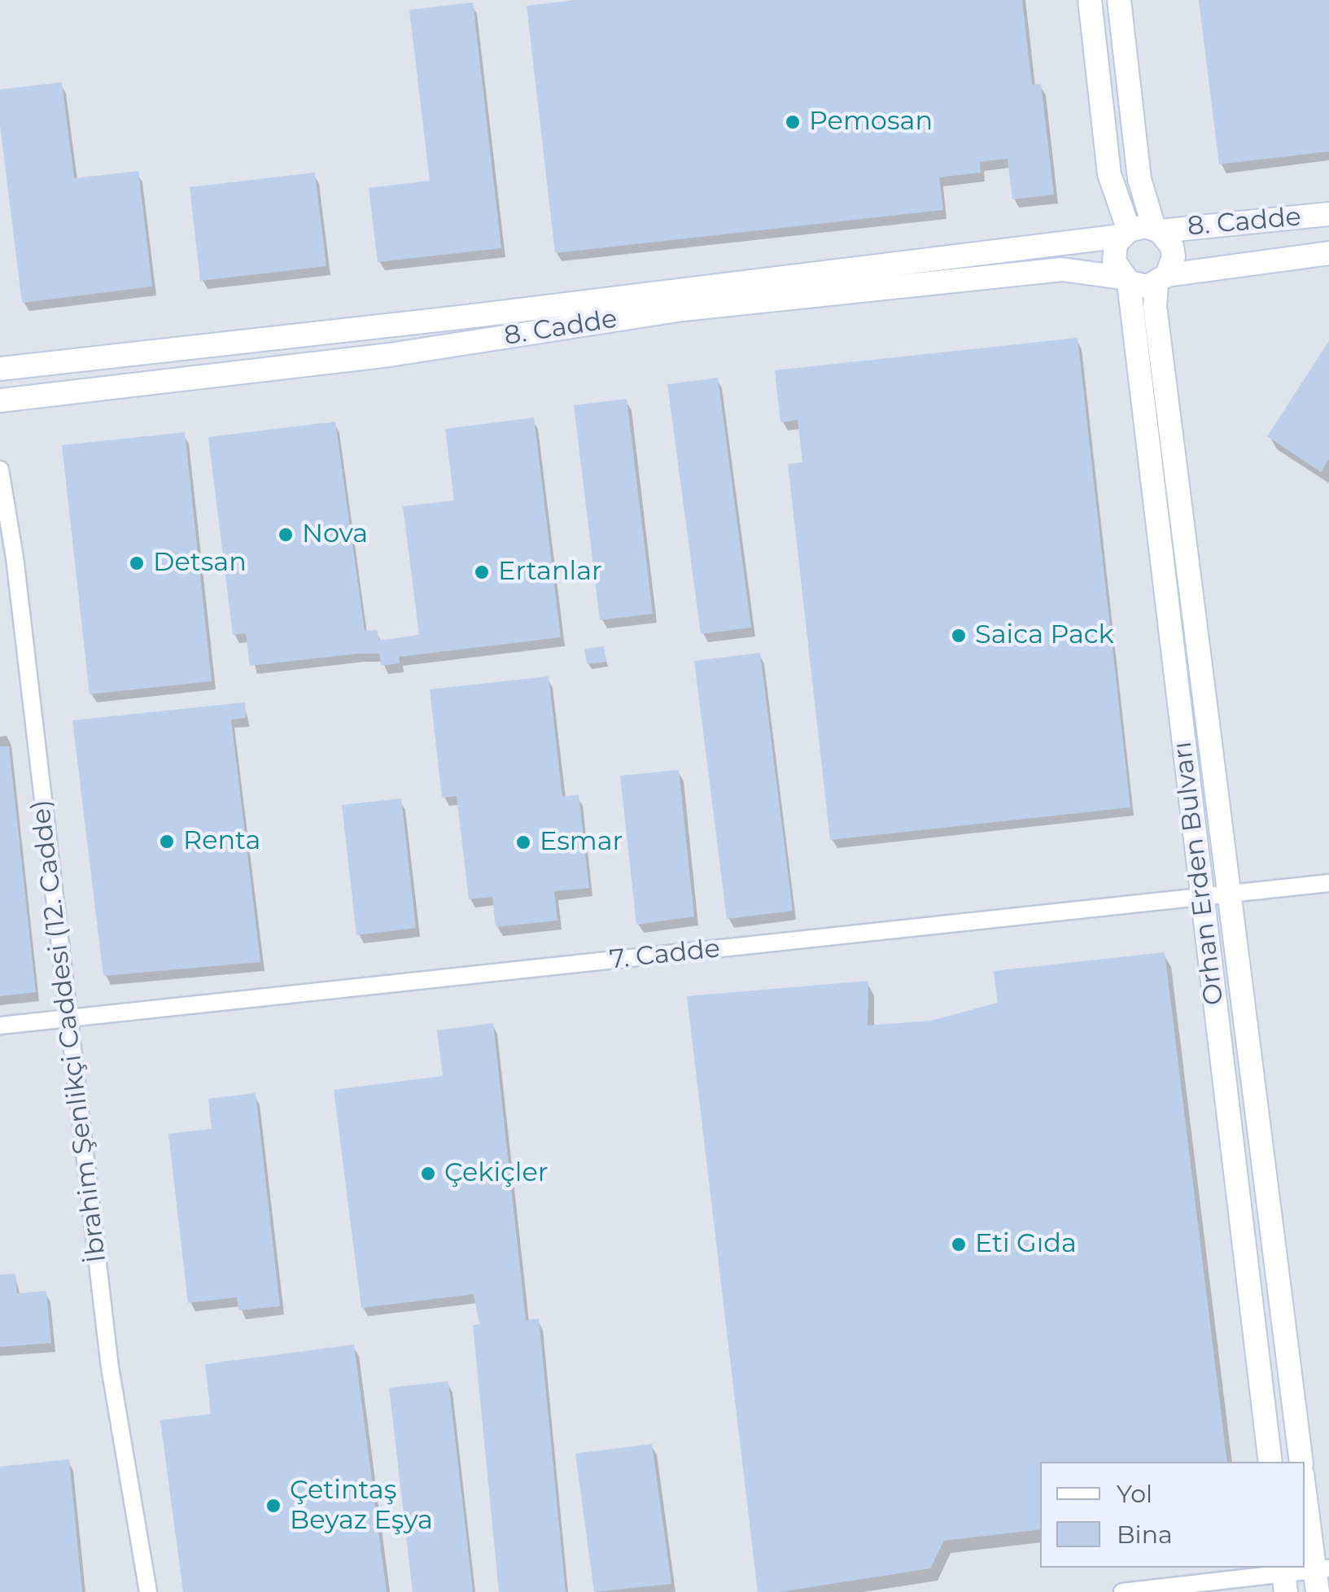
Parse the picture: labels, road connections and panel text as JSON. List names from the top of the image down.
{
  "streets": {
    "street": [
      "8. Cadde",
      "Orhan Erden Bulvarı",
      "7. Cadde",
      "İbrahim Şenlikçi Caddesi (12. Cadde)"
    ]
  },
  "crossings": [
    ["8. Cadde", "Orhan Erden Bulvarı"],
    ["Orhan Erden Bulvarı", "7. Cadde"],
    ["7. Cadde", "İbrahim Şenlikçi Caddesi (12. Cadde)"]
  ],
  "places": [
    "Pemosan",
    "Nova",
    "Detsan",
    "Ertanlar",
    "Saica Pack",
    "Renta",
    "Esmar",
    "Çekiçler",
    "Eti Gıda",
    "Çetintaş Beyaz Eşya"
  ],
  "legend": ["Yol", "Bina"]
}
